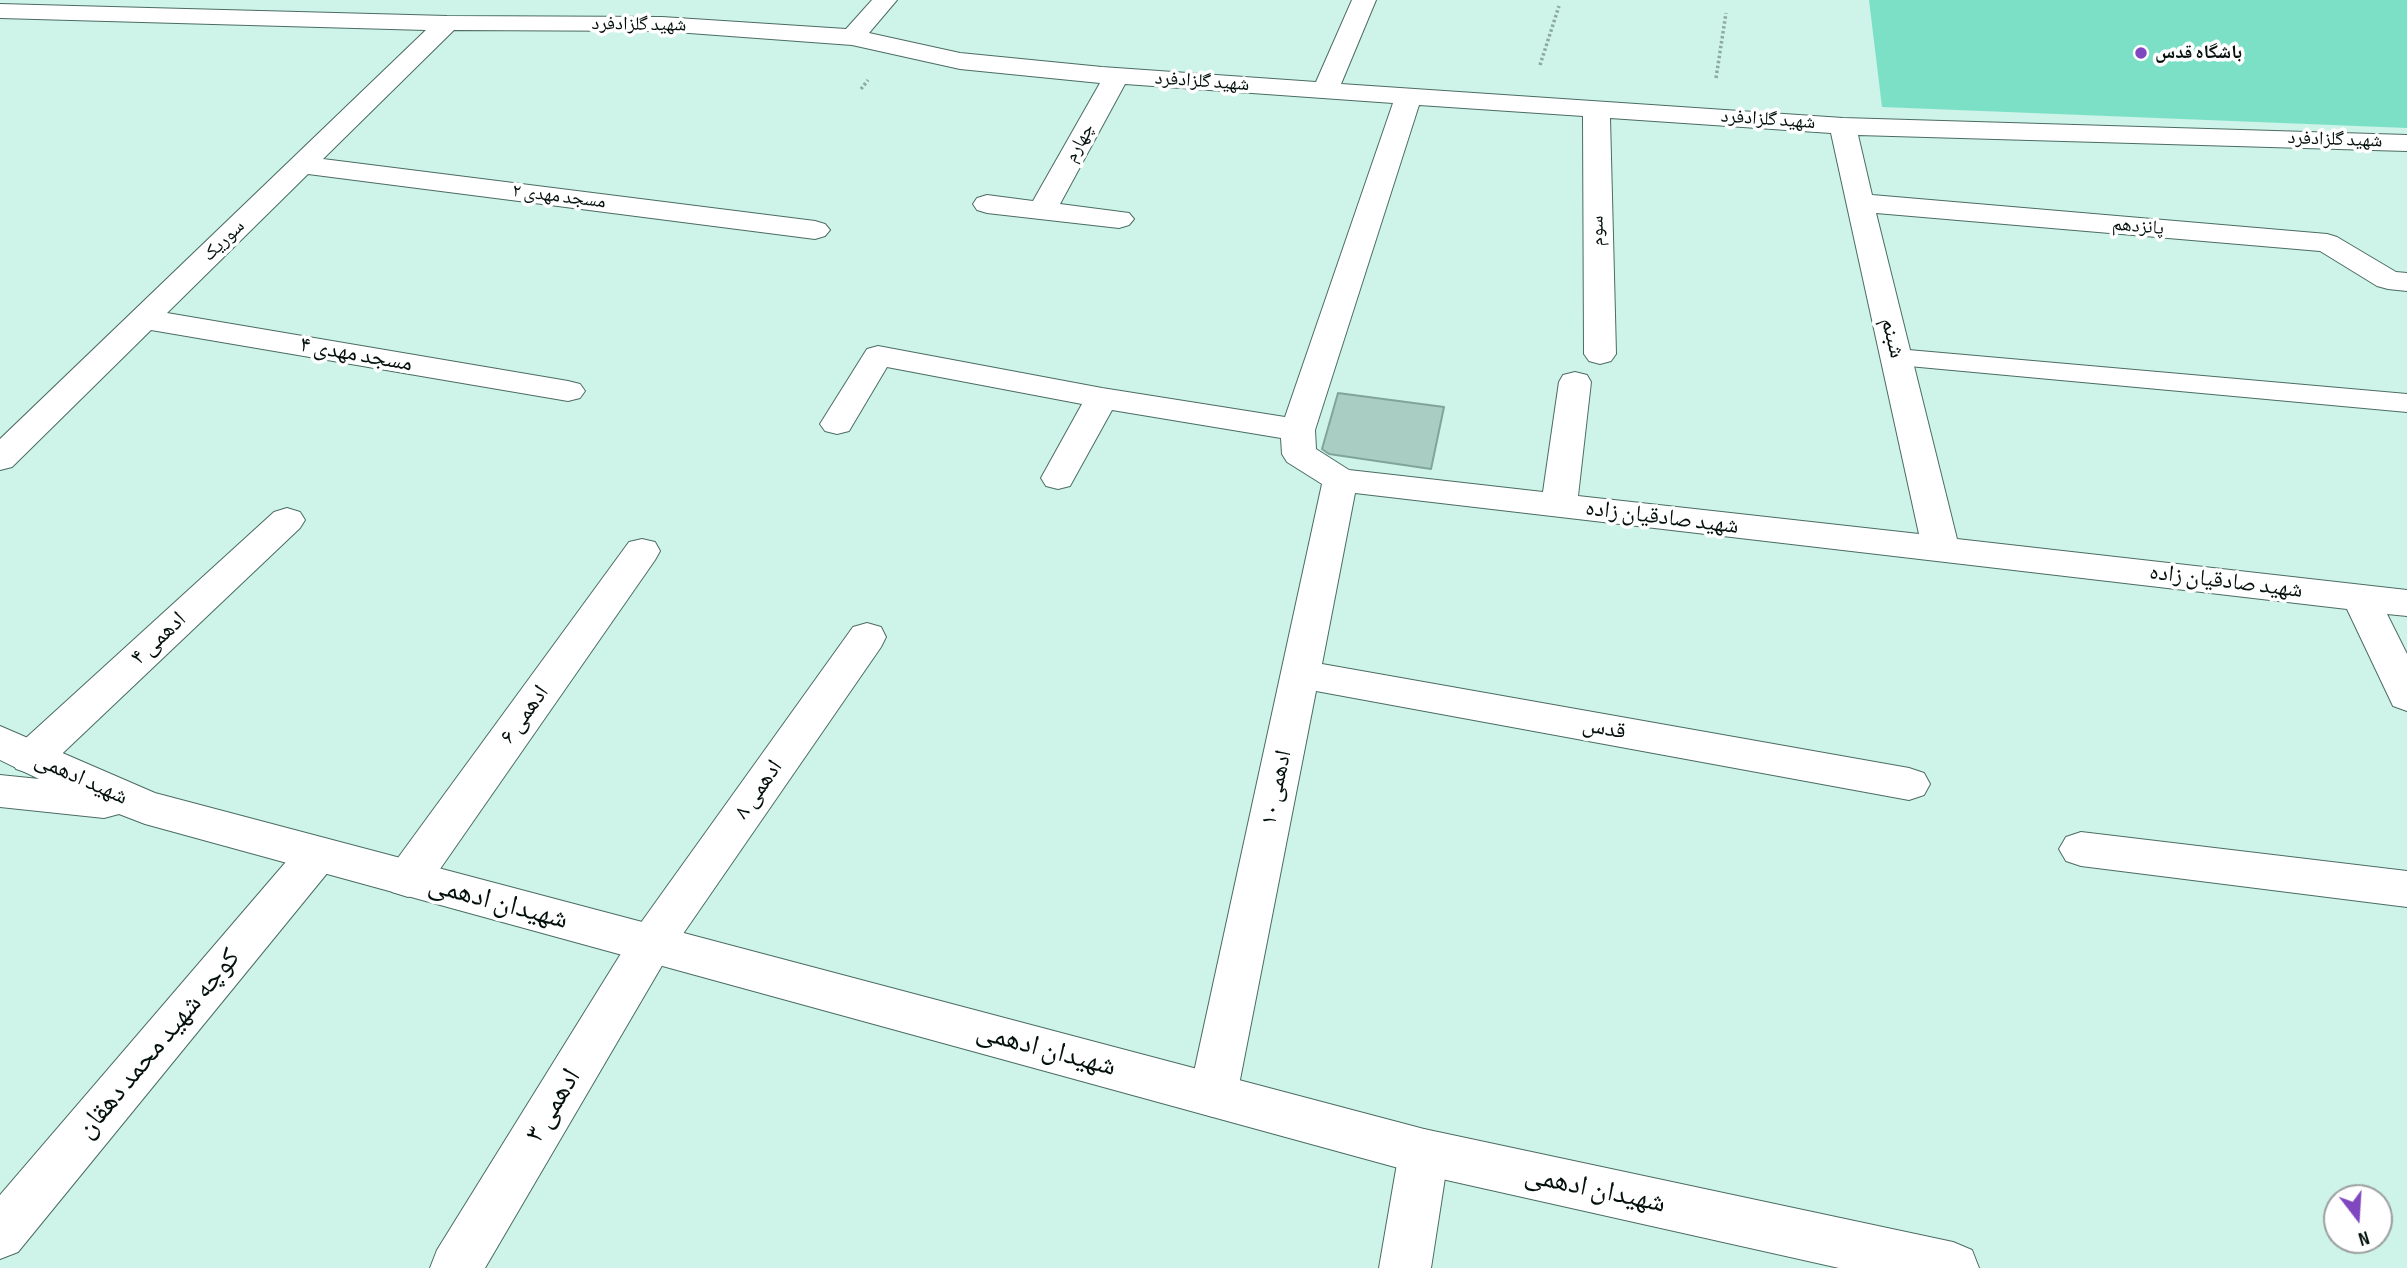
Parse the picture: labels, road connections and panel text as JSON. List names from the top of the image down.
{
  "streets": {
    "street": [
      "شهید گلزادفرد",
      "چهارم",
      "مسجد مهدی ۲",
      "پانزدهم",
      "سوم",
      "سوریک",
      "شبنم",
      "مسجد مهدی ۴",
      "شهید صادقیان زاده",
      "ادهمی ۴",
      "ادهمی ۶",
      "قدس",
      "شهید ادهمی",
      "ادهمی ۱۰",
      "ادهمی ۸",
      "شهیدان ادهمی",
      "کوچه شهید محمد دهقان",
      "ادهمی ۳"
    ]
  },
  "crossings": [
    ["شهید گلزادفرد", "چهارم"],
    ["شهید گلزادفرد", "سوم"],
    ["شهید گلزادفرد", "سوریک"],
    ["شهید گلزادفرد", "شبنم"],
    ["مسجد مهدی ۲", "سوریک"],
    ["پانزدهم", "شبنم"],
    ["سوریک", "مسجد مهدی ۴"],
    ["شبنم", "شهید صادقیان زاده"],
    ["شهید صادقیان زاده", "ادهمی ۱۰"],
    ["ادهمی ۴", "شهید ادهمی"],
    ["ادهمی ۶", "شهیدان ادهمی"],
    ["قدس", "ادهمی ۱۰"],
    ["شهید ادهمی", "شهیدان ادهمی"],
    ["ادهمی ۱۰", "شهیدان ادهمی"],
    ["ادهمی ۸", "شهیدان ادهمی"],
    ["ادهمی ۸", "ادهمی ۳"],
    ["شهیدان ادهمی", "کوچه شهید محمد دهقان"],
    ["شهیدان ادهمی", "ادهمی ۳"]
  ],
  "places": ["باشگاه قدس"],
  "north": "bottom"
}
